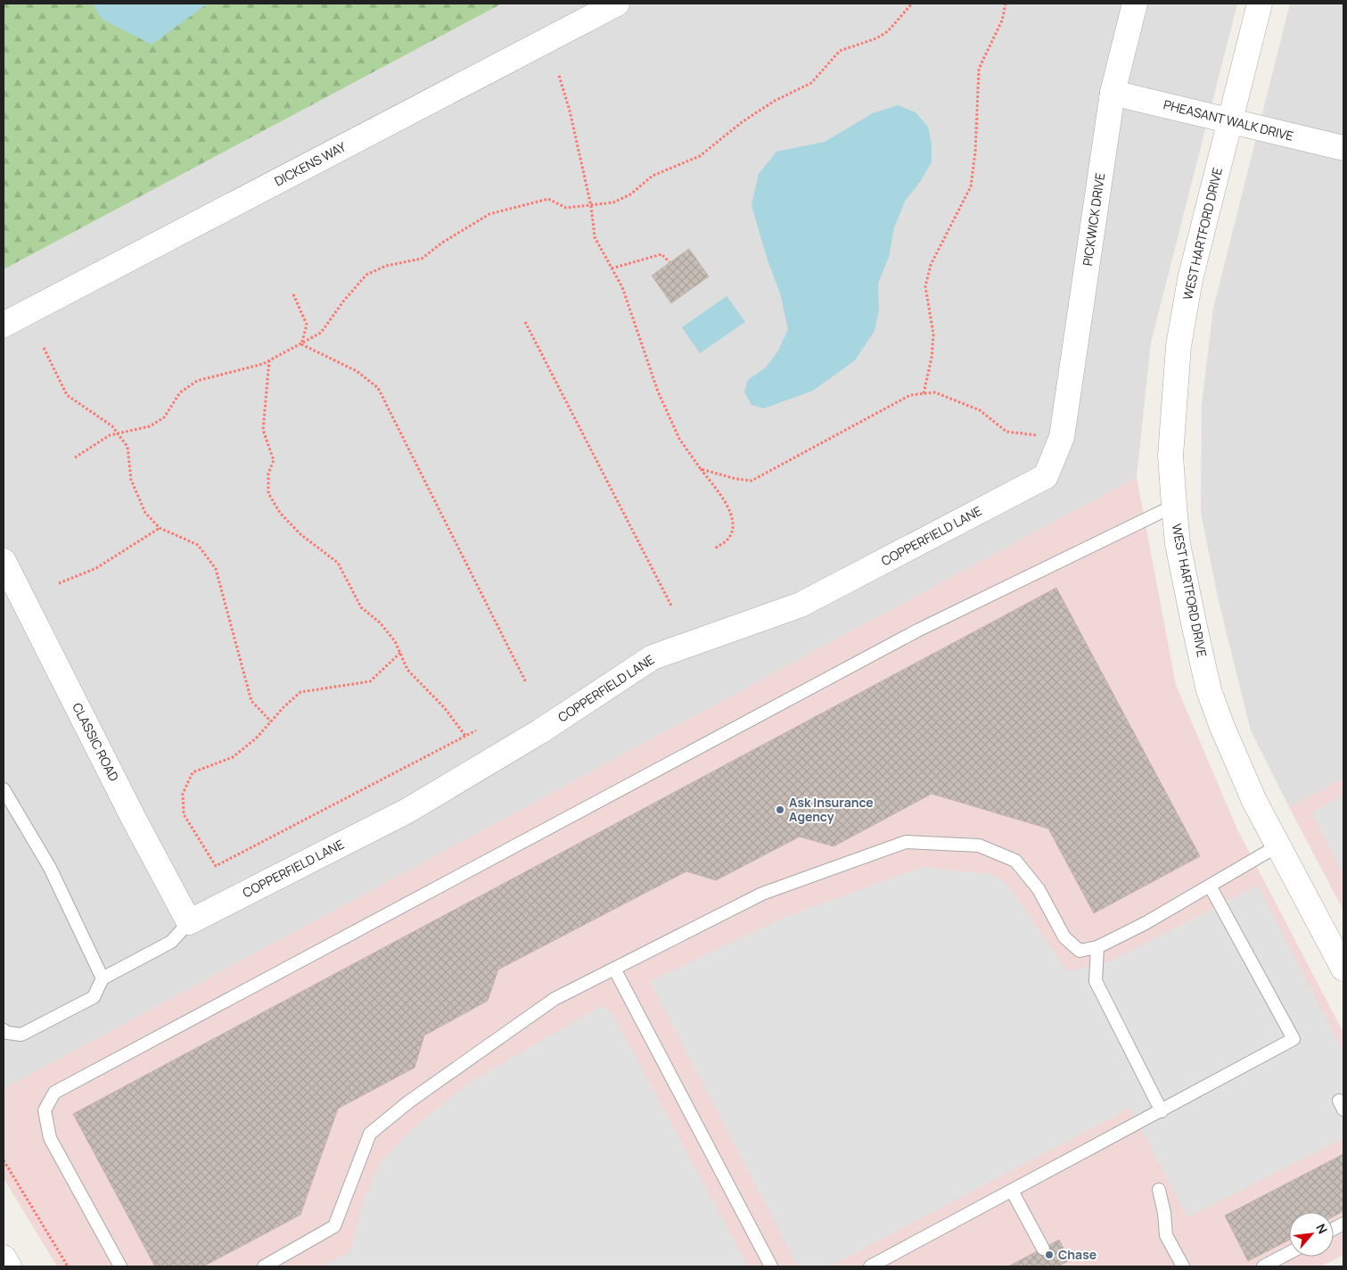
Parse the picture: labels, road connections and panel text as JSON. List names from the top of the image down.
{
  "streets": {
    "street": [
      "PHEASANT WALK DRIVE",
      "DICKENS WAY",
      "PICKWICK DRIVE",
      "WEST HARTFORD DRIVE",
      "COPPERFIELD LANE",
      "CLASSIC ROAD"
    ]
  },
  "crossings": [
    ["PHEASANT WALK DRIVE", "PICKWICK DRIVE"],
    ["PHEASANT WALK DRIVE", "WEST HARTFORD DRIVE"],
    ["PICKWICK DRIVE", "COPPERFIELD LANE"],
    ["COPPERFIELD LANE", "CLASSIC ROAD"]
  ],
  "places": ["Ask Insurance Agency", "Chase"],
  "north": "top right"
}
